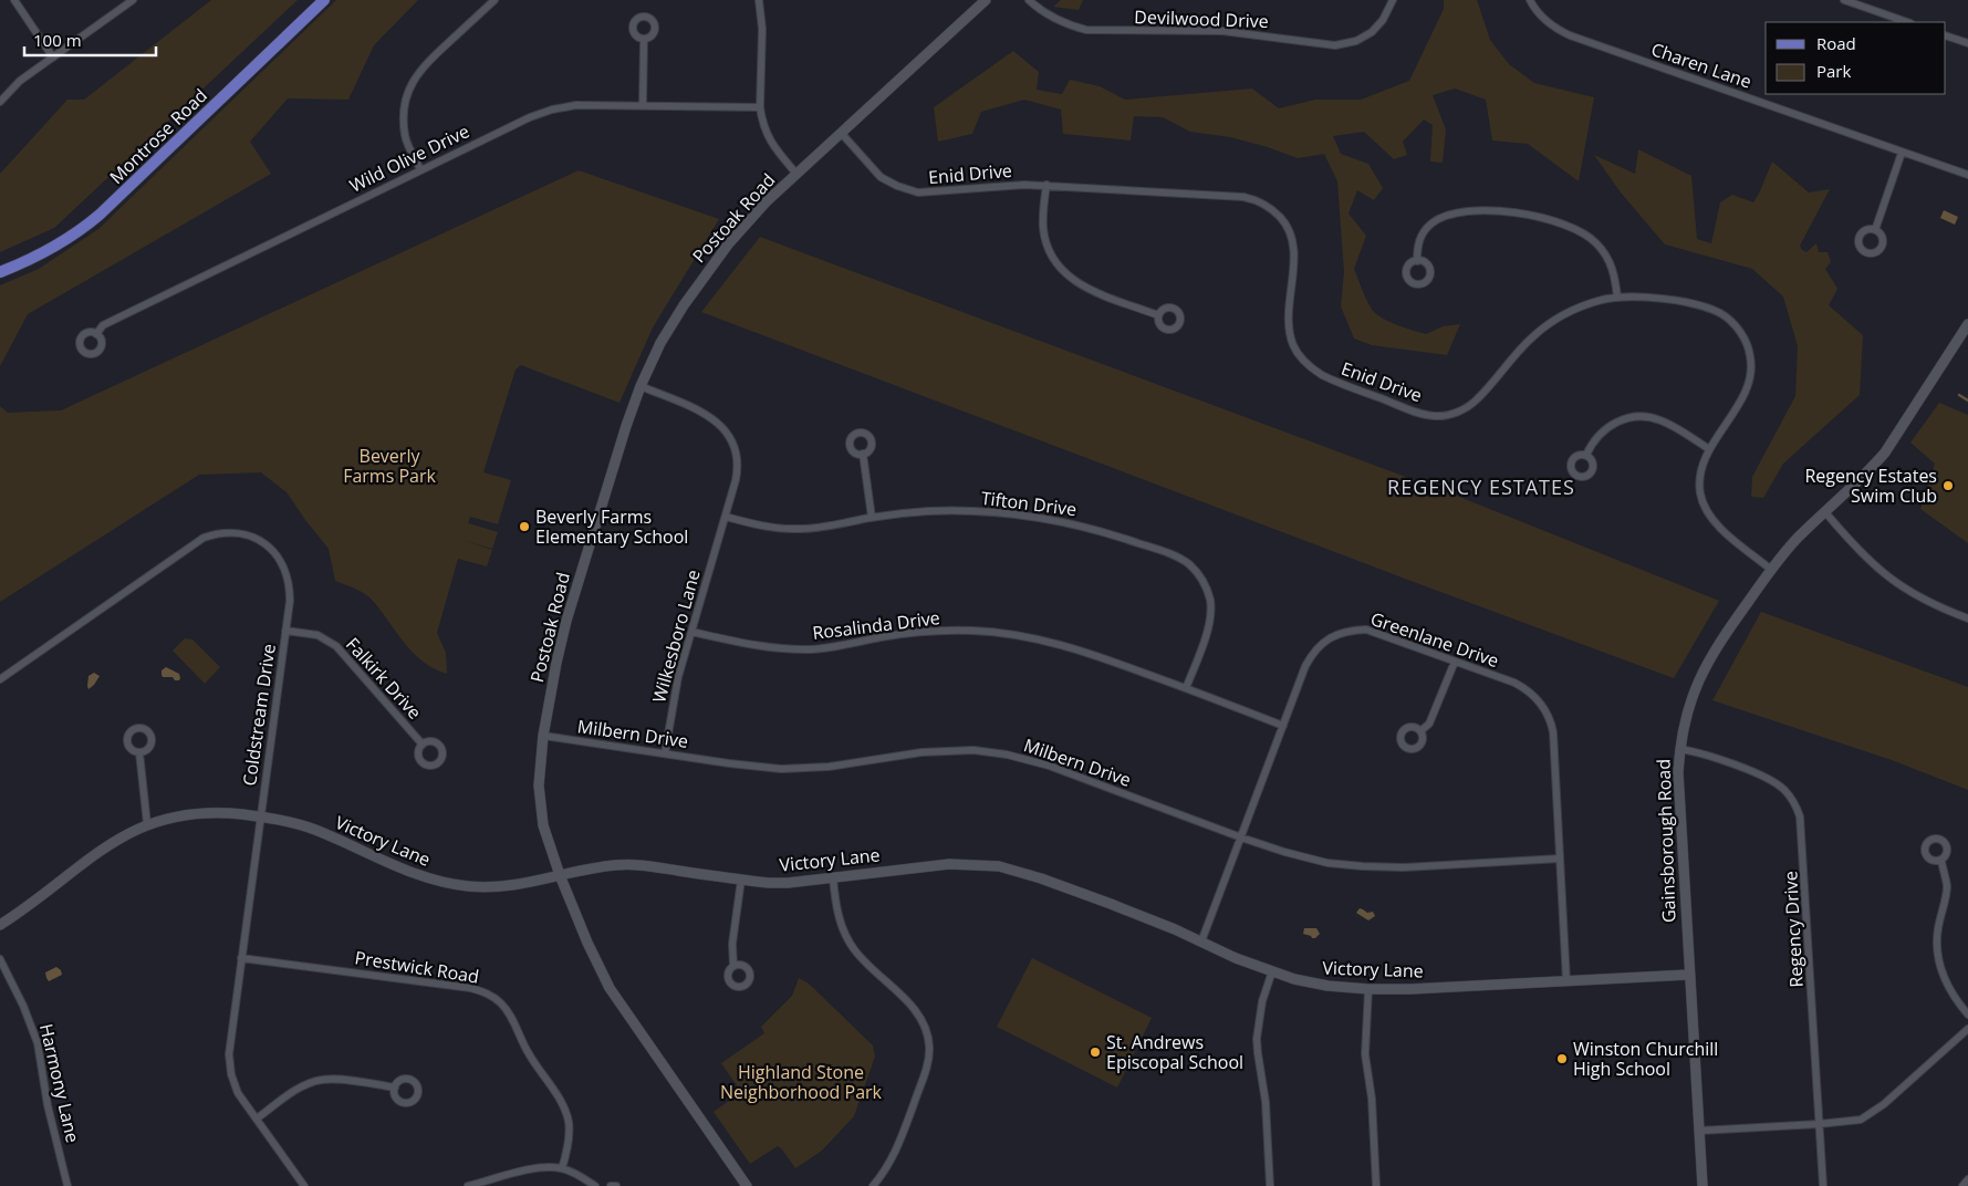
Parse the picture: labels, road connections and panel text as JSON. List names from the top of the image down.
{
  "streets": {
    "main road": ["Montrose Road"],
    "street": [
      "Devilwood Drive",
      "Charen Lane",
      "Wild Olive Drive",
      "Enid Drive",
      "Postoak Road",
      "Tifton Drive",
      "Rosalinda Drive",
      "Wilkesboro Lane",
      "Greenlane Drive",
      "Falkirk Drive",
      "Coldstream Drive",
      "Milbern Drive",
      "Victory Lane",
      "Gainsborough Road",
      "Regency Drive",
      "Prestwick Road",
      "Harmony Lane"
    ]
  },
  "crossings": [
    ["Enid Drive", "Postoak Road"],
    ["Enid Drive", "Gainsborough Road"],
    ["Postoak Road", "Wilkesboro Lane"],
    ["Postoak Road", "Milbern Drive"],
    ["Postoak Road", "Victory Lane"],
    ["Tifton Drive", "Rosalinda Drive"],
    ["Tifton Drive", "Wilkesboro Lane"],
    ["Rosalinda Drive", "Wilkesboro Lane"],
    ["Rosalinda Drive", "Greenlane Drive"],
    ["Wilkesboro Lane", "Milbern Drive"],
    ["Greenlane Drive", "Milbern Drive"],
    ["Greenlane Drive", "Victory Lane"],
    ["Falkirk Drive", "Coldstream Drive"],
    ["Coldstream Drive", "Victory Lane"],
    ["Coldstream Drive", "Prestwick Road"],
    ["Victory Lane", "Gainsborough Road"],
    ["Gainsborough Road", "Regency Drive"]
  ],
  "districts": ["REGENCY ESTATES"],
  "parks": ["Beverly Farms Park", "Highland Stone Neighborhood Park"],
  "places": [
    "Regency Estates Swim Club",
    "Beverly Farms Elementary School",
    "St. Andrews Episcopal School",
    "Winston Churchill High School"
  ],
  "legend": ["Road", "Park"],
  "scale_bar": "100 m"
}
